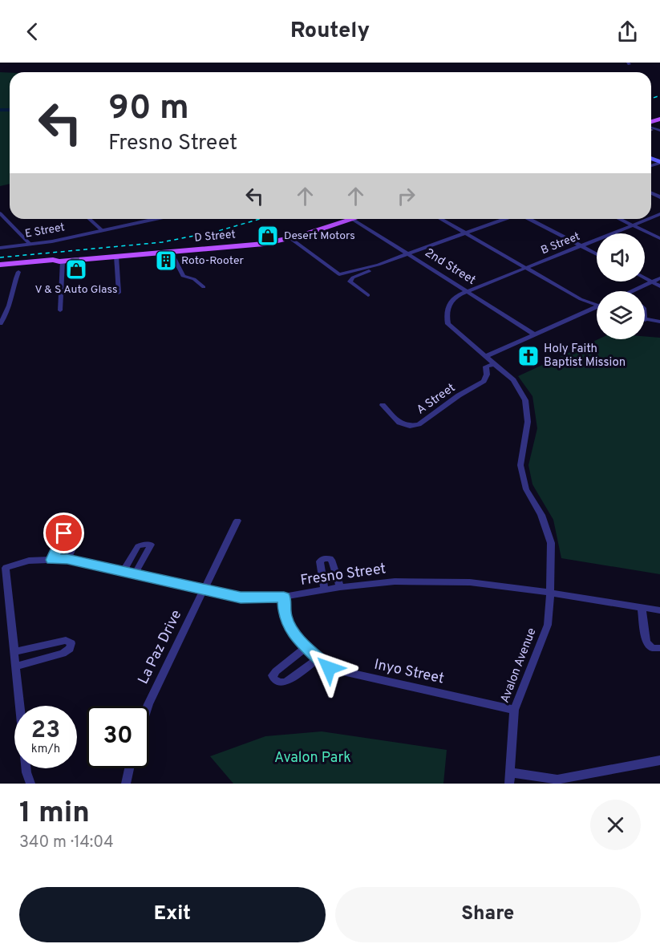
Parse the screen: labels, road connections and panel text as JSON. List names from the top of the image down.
{
  "streets": {
    "main road": ["D Street"],
    "street": [
      "E Street",
      "B Street",
      "2nd Street",
      "A Street",
      "Fresno Street",
      "La Paz Drive",
      "Avalon Avenue",
      "Inyo Street"
    ]
  },
  "crossings": [
    ["D Street", "2nd Street"],
    ["B Street", "2nd Street"],
    ["B Street", "Avalon Avenue"],
    ["2nd Street", "Avalon Avenue"],
    ["A Street", "Avalon Avenue"],
    ["Fresno Street", "La Paz Drive"],
    ["Fresno Street", "Avalon Avenue"],
    ["Fresno Street", "Inyo Street"],
    ["Avalon Avenue", "Inyo Street"]
  ],
  "parks": ["Avalon Park"],
  "places": {
    "shop": ["Desert Motors", "V & S Auto Glass"],
    "building": ["Roto-Rooter"],
    "church": ["Holy Faith Baptist Mission"]
  },
  "page": {
    "header": "Routely",
    "turn": ["90 m", "Fresno Street"],
    "speed": "23 km/h",
    "limit": "30",
    "heading": ["1 min", "340 m · 14:04"],
    "buttons": ["Exit", "Share"]
  }
}
